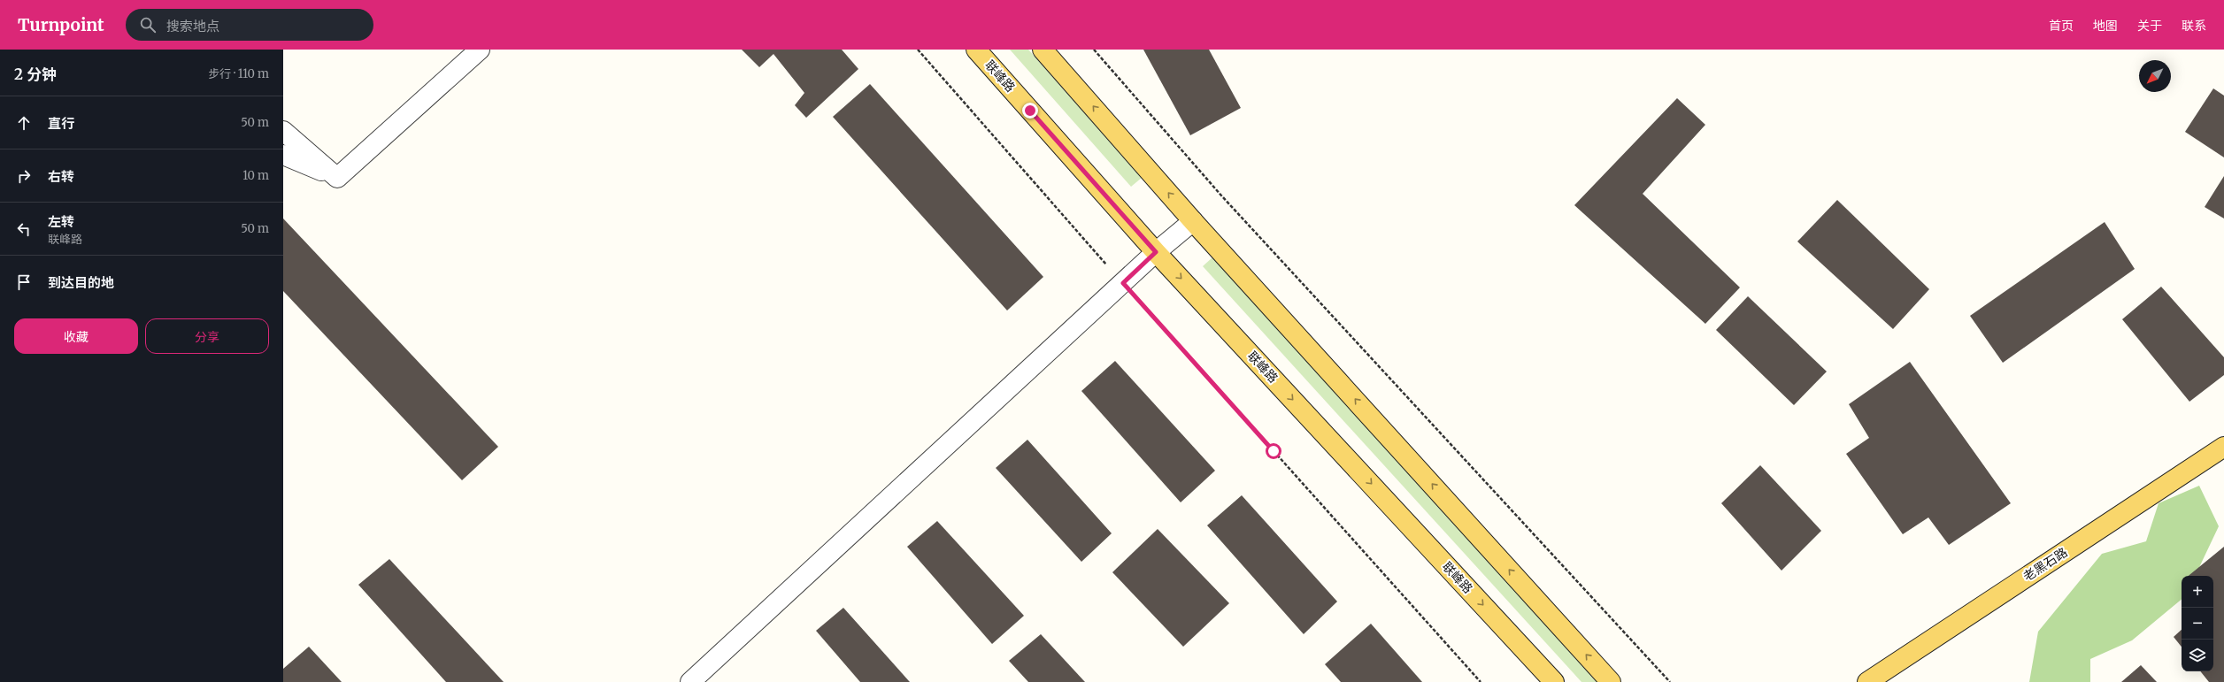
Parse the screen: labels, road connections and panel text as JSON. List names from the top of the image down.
{
  "streets": {
    "main road": ["联峰路", "老黑石路"]
  },
  "north": "bottom left",
  "page": {
    "header": "Turnpoint",
    "search": "搜索地点",
    "nav": [
      "首页",
      "地图",
      "关于",
      "联系"
    ],
    "heading": ["2 分钟", "步行 · 110 m"],
    "list": [
      ["直行", "50 m"],
      ["右转", "10 m"],
      ["左转", "联峰路", "50 m"],
      "到达目的地"
    ],
    "buttons": ["收藏", "分享"],
    "map_buttons": ["+", "−"]
  }
}
